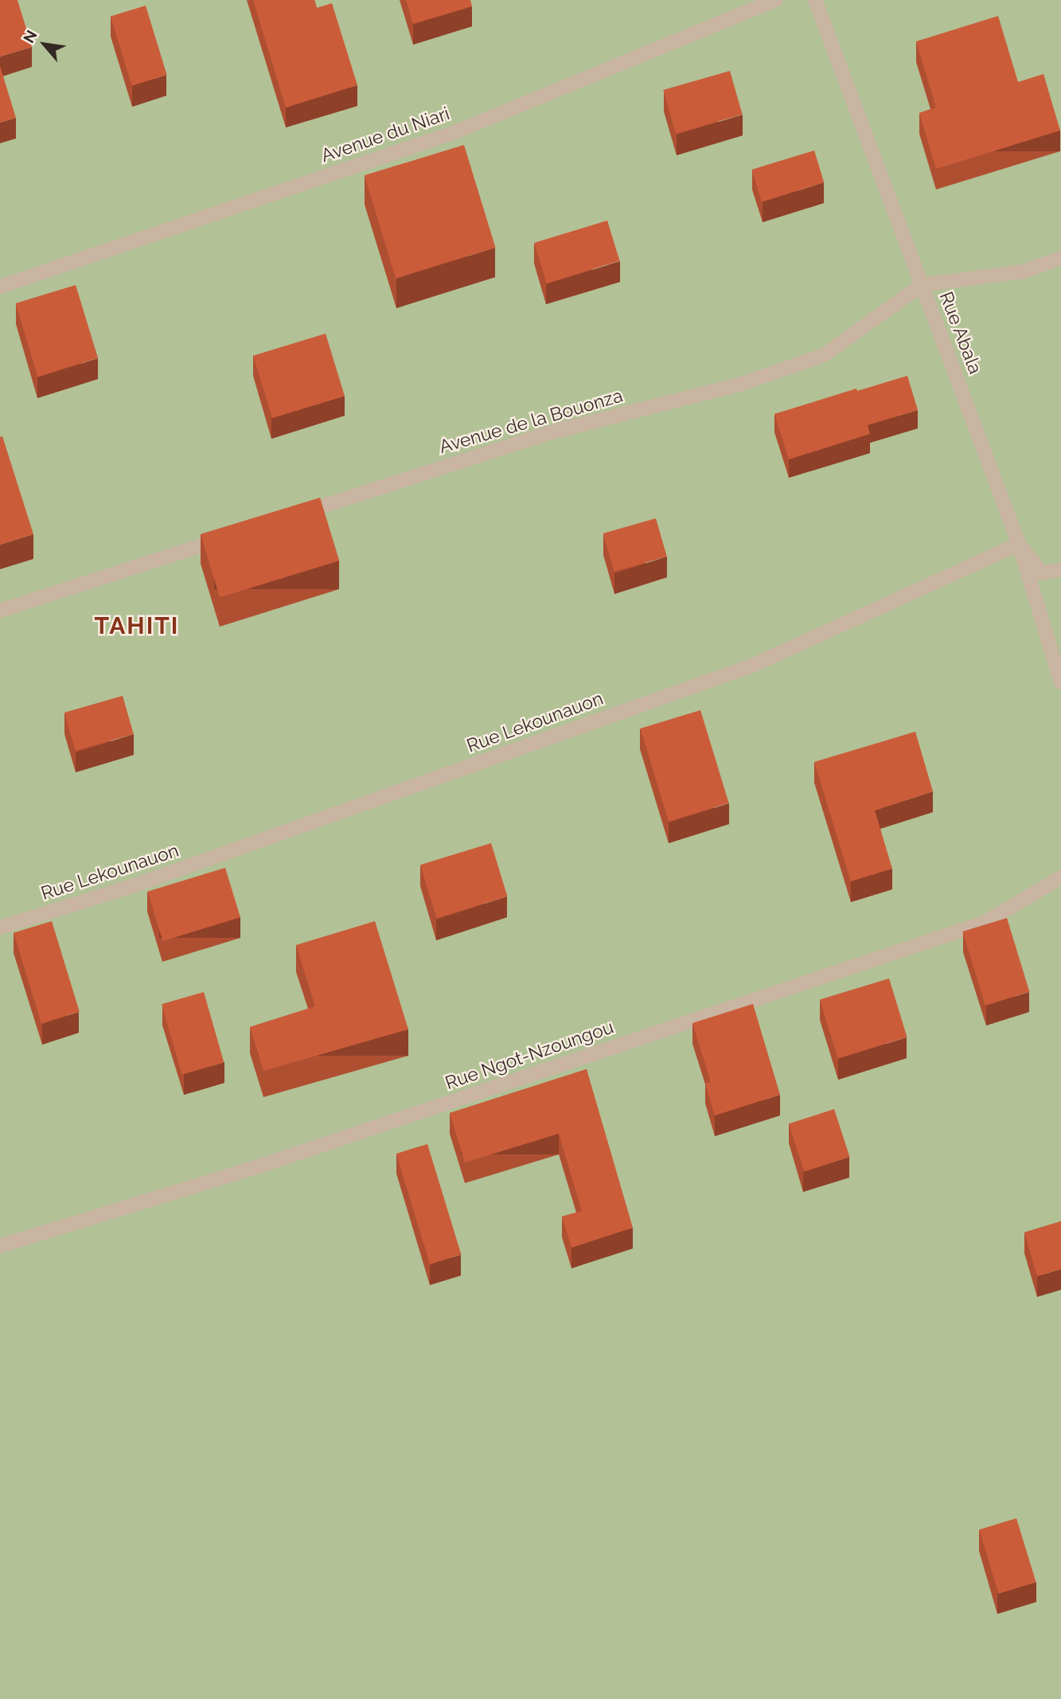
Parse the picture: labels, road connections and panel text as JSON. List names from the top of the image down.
{
  "streets": {
    "street": [
      "Avenue du Niari",
      "Rue Abala",
      "Avenue de la Bouonza",
      "Rue Lekounauon",
      "Rue Ngot-Nzoungou"
    ]
  },
  "crossings": [
    ["Rue Abala", "Avenue de la Bouonza"],
    ["Rue Abala", "Rue Lekounauon"]
  ],
  "districts": ["TAHITI"],
  "north": "top left"
}
